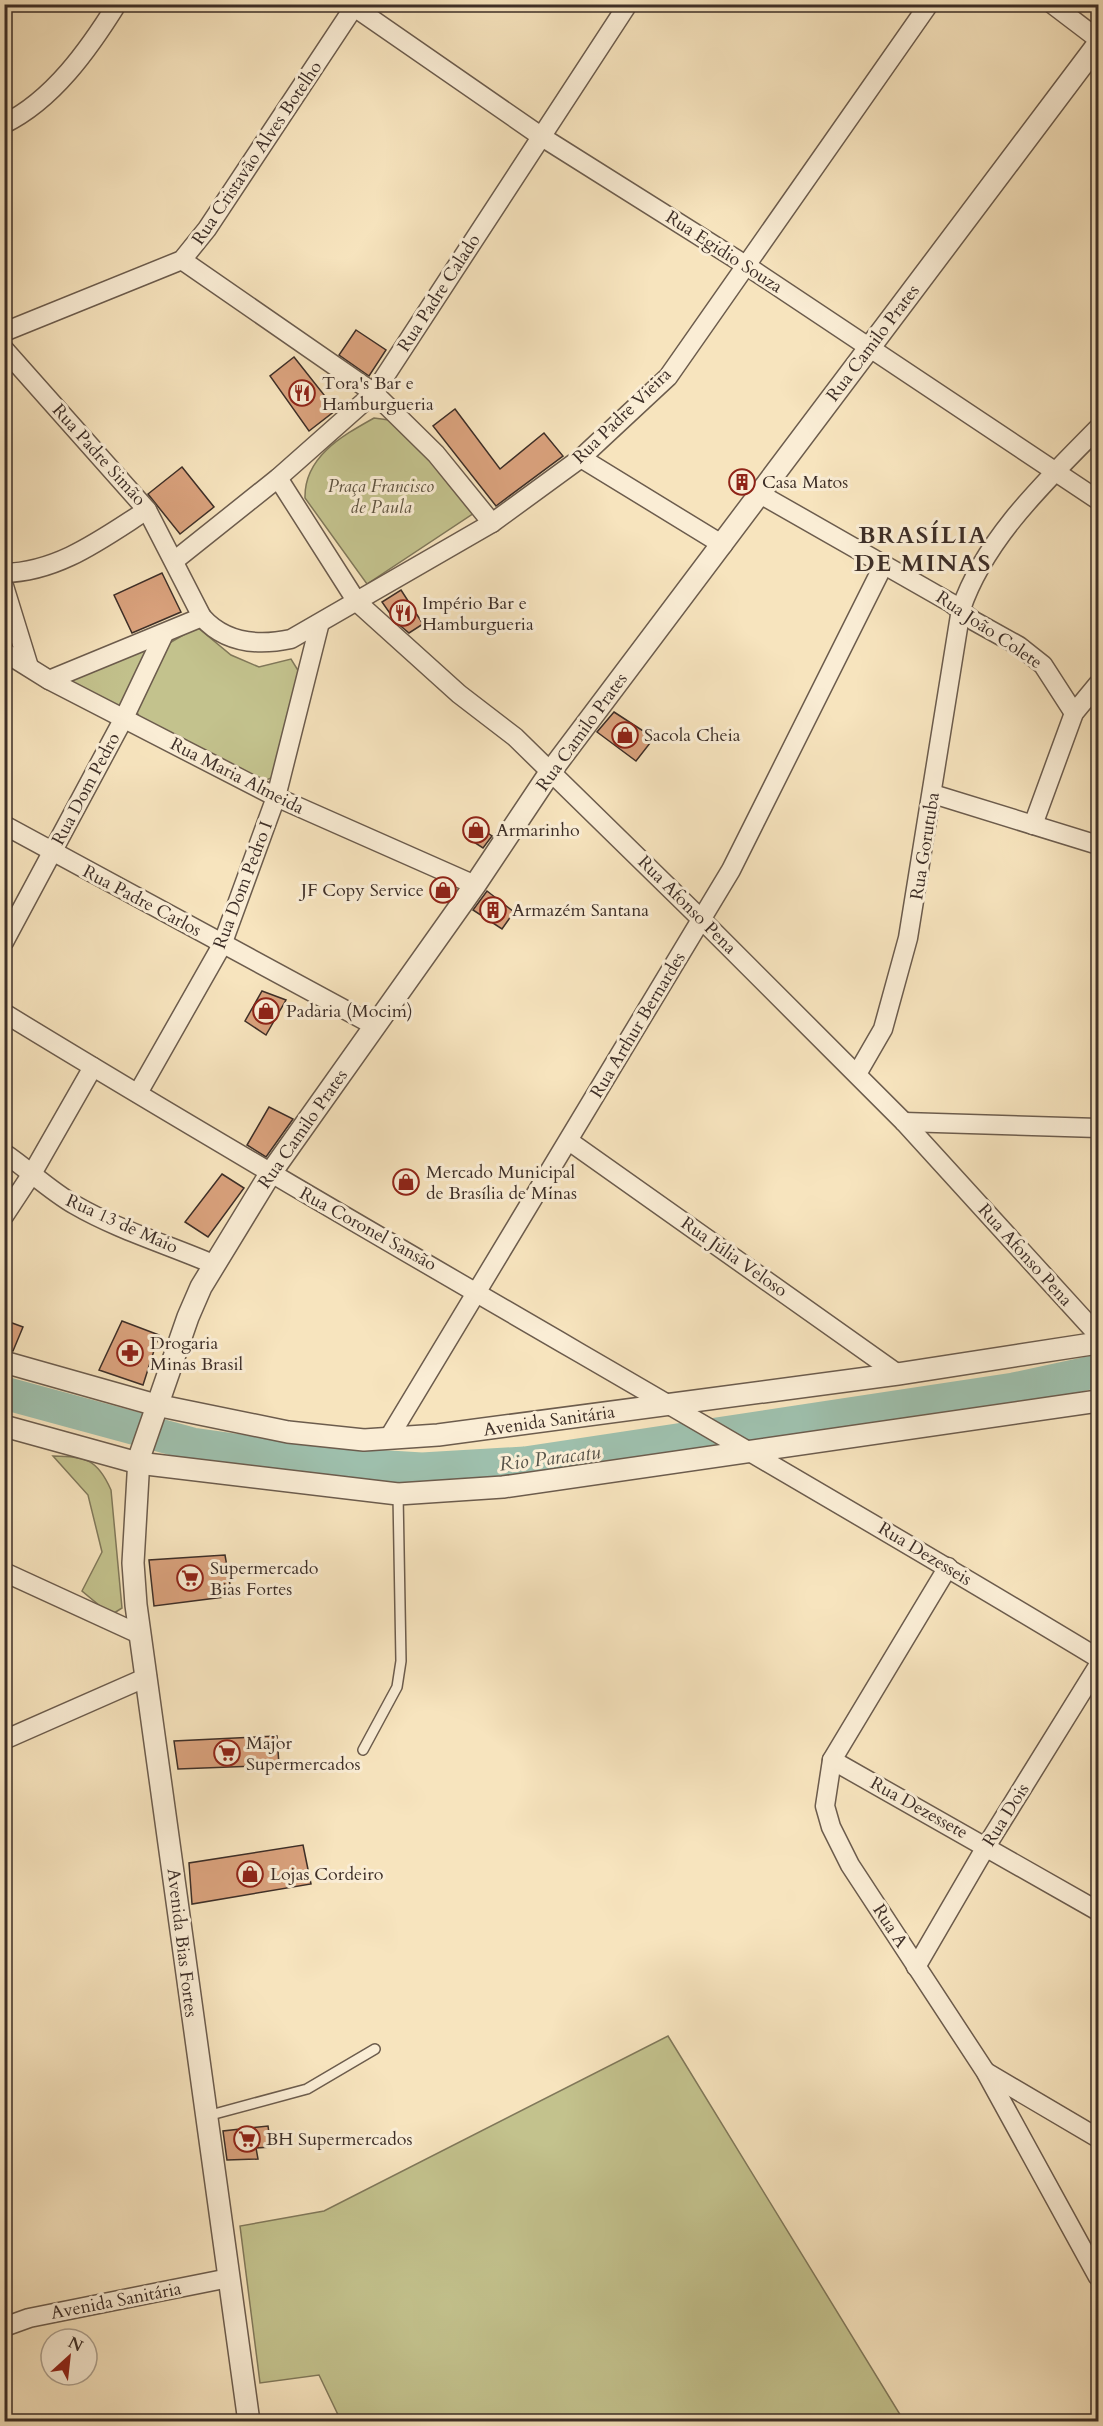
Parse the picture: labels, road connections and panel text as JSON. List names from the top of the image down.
{
  "streets": {
    "street": [
      "Rua Cristavão Alves Botelho",
      "Rua Egidio Souza",
      "Rua Padre Calado",
      "Rua Camilo Prates",
      "Rua Padre Vieira",
      "Rua Padre Simão",
      "Rua João Colete",
      "Rua Maria Almeida",
      "Rua Dom Pedro",
      "Rua Gorutuba",
      "Rua Dom Pedro I",
      "Rua Padre Carlos",
      "Rua Afonso Pena",
      "Rua Arthur Bernardes",
      "Rua 13 de Maio",
      "Rua Coronel Sansão",
      "Rua Júlia Veloso",
      "Avenida Sanitária",
      "Rua Dezesseis",
      "Rua Dezessete",
      "Rua Dois",
      "Rua A",
      "Avenida Bias Fortes"
    ]
  },
  "crossings": [
    ["Rua Cristavão Alves Botelho", "Rua Egidio Souza"],
    ["Rua Egidio Souza", "Rua Padre Calado"],
    ["Rua Egidio Souza", "Rua Camilo Prates"],
    ["Rua Egidio Souza", "Rua Padre Vieira"],
    ["Rua Egidio Souza", "Rua Gorutuba"],
    ["Rua Padre Calado", "Rua Padre Simão"],
    ["Rua Padre Calado", "Rua Afonso Pena"],
    ["Rua Camilo Prates", "Rua João Colete"],
    ["Rua Camilo Prates", "Rua Maria Almeida"],
    ["Rua Camilo Prates", "Rua Padre Carlos"],
    ["Rua Camilo Prates", "Rua Afonso Pena"],
    ["Rua Camilo Prates", "Rua 13 de Maio"],
    ["Rua Camilo Prates", "Rua Coronel Sansão"],
    ["Rua Camilo Prates", "Avenida Sanitária"],
    ["Rua Camilo Prates", "Avenida Bias Fortes"],
    ["Rua Padre Vieira", "Rua Padre Simão"],
    ["Rua Padre Vieira", "Rua Dom Pedro I"],
    ["Rua Padre Vieira", "Rua Afonso Pena"],
    ["Rua Padre Simão", "Rua Dom Pedro I"],
    ["Rua João Colete", "Rua Gorutuba"],
    ["Rua João Colete", "Rua Arthur Bernardes"],
    ["Rua Maria Almeida", "Rua Dom Pedro"],
    ["Rua Maria Almeida", "Rua Dom Pedro I"],
    ["Rua Dom Pedro", "Rua Padre Carlos"],
    ["Rua Gorutuba", "Rua Afonso Pena"],
    ["Rua Dom Pedro I", "Rua Padre Carlos"],
    ["Rua Dom Pedro I", "Rua Coronel Sansão"],
    ["Rua Afonso Pena", "Rua Arthur Bernardes"],
    ["Rua Arthur Bernardes", "Rua Coronel Sansão"],
    ["Rua Arthur Bernardes", "Rua Júlia Veloso"],
    ["Rua Arthur Bernardes", "Avenida Sanitária"],
    ["Rua Coronel Sansão", "Avenida Sanitária"],
    ["Rua Coronel Sansão", "Rua Dezesseis"],
    ["Rua Júlia Veloso", "Avenida Sanitária"],
    ["Avenida Sanitária", "Rua Dezesseis"],
    ["Avenida Sanitária", "Avenida Bias Fortes"],
    ["Rua Dezesseis", "Rua A"],
    ["Rua Dezessete", "Rua Dois"],
    ["Rua Dezessete", "Rua A"],
    ["Rua Dois", "Rua A"]
  ],
  "districts": ["BRASÍLIA DE MINAS"],
  "water": ["Rio Paracatu"],
  "parks": ["Praça Francisco de Paula"],
  "places": {
    "restaurant": ["Tora's Bar e Hamburgueria", "Império Bar e Hamburgueria"],
    "building": ["Casa Matos", "Armazém Santana"],
    "shop": [
      "Sacola Cheia",
      "Armarinho",
      "JF Copy Service",
      "Padaria (Mocim)",
      "Mercado Municipal de Brasília de Minas",
      "Lojas Cordeiro"
    ],
    "pharmacy": ["Drogaria Minas Brasil"],
    "supermarket": ["Supermercado Bias Fortes", "Major Supermercados", "BH Supermercados"]
  },
  "north": "top right"
}
